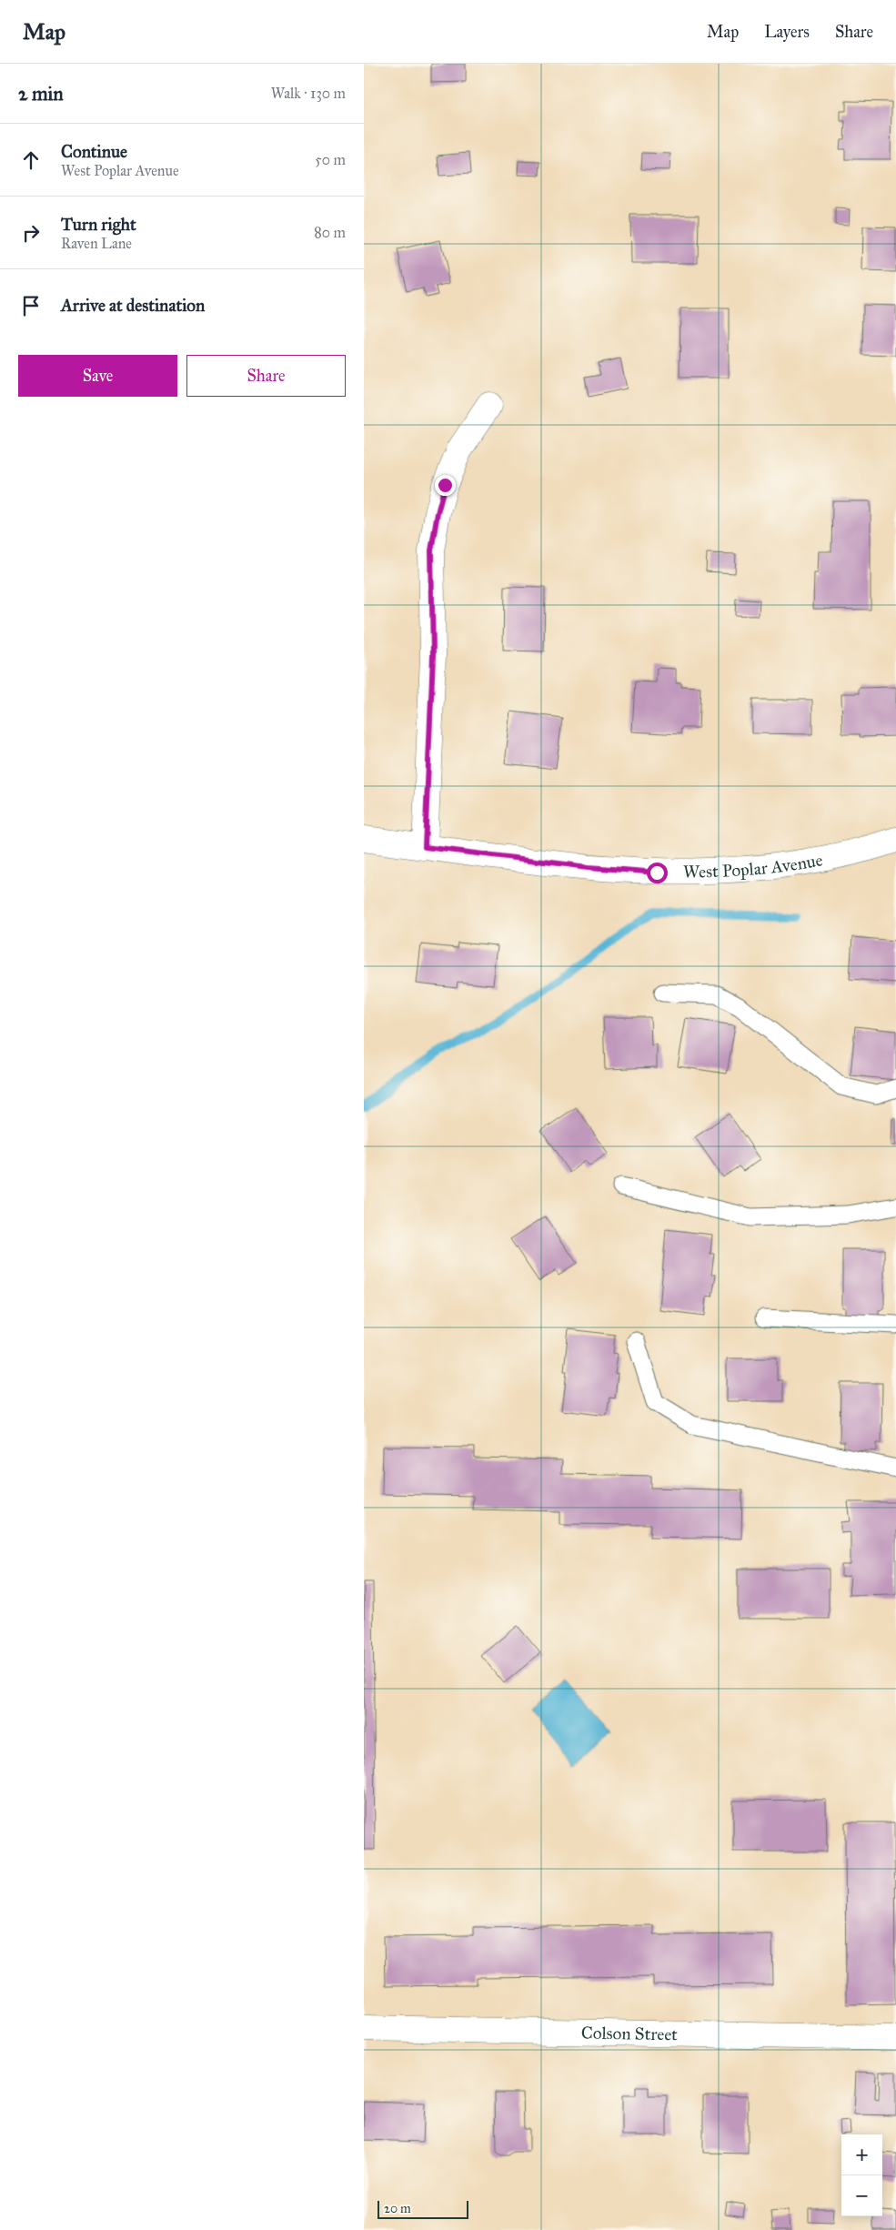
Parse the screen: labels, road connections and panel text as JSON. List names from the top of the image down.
{
  "streets": {
    "street": ["West Poplar Avenue", "Colson Street"]
  },
  "scale_bar": "20 m",
  "page": {
    "header": "Map",
    "nav": ["Map", "Layers", "Share"],
    "heading": ["2 min", "Walk · 130 m"],
    "list": [
      ["Continue", "West Poplar Avenue", "50 m"],
      ["Turn right", "Raven Lane", "80 m"],
      "Arrive at destination"
    ],
    "buttons": ["Save", "Share"],
    "map_buttons": ["+", "−"],
    "scale": "20 m"
  }
}
